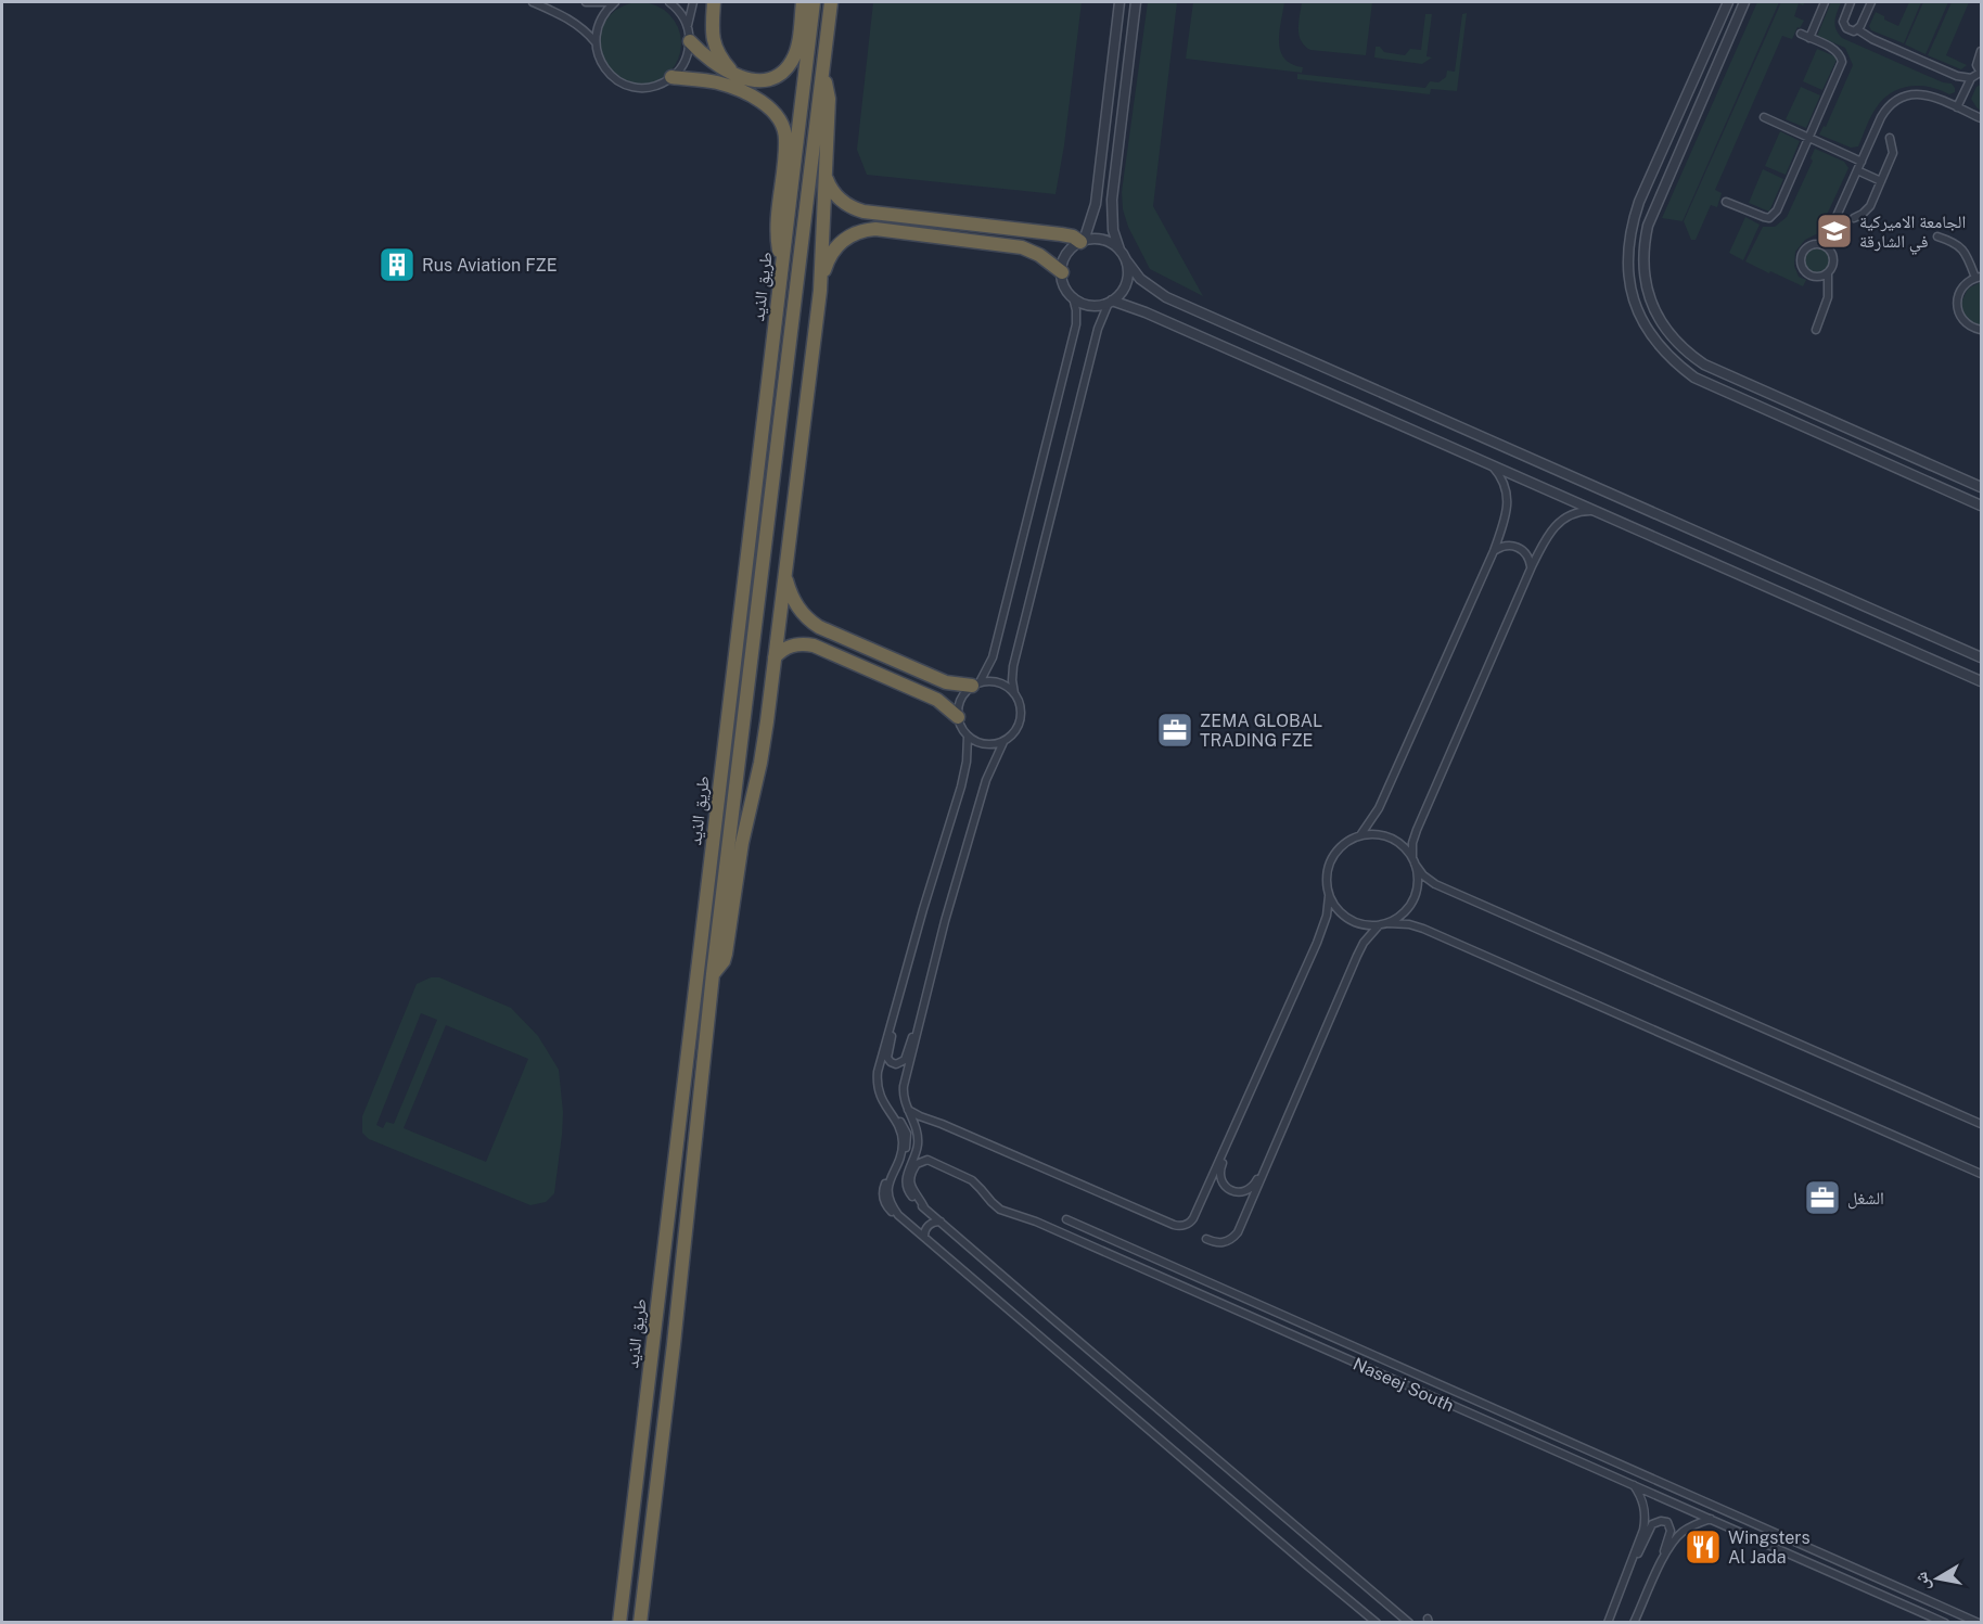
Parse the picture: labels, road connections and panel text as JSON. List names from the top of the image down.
{
  "streets": {
    "highway": ["طريق الذيد"],
    "street": ["Naseej South"]
  },
  "places": {
    "school or university": ["الجامعة الاميركية في الشارقة"],
    "building": ["Rus Aviation FZE"],
    "office": ["ZEMA GLOBAL TRADING FZE", "الشغل"],
    "restaurant": ["Wingsters Al Jada"]
  },
  "north": "left"
}
